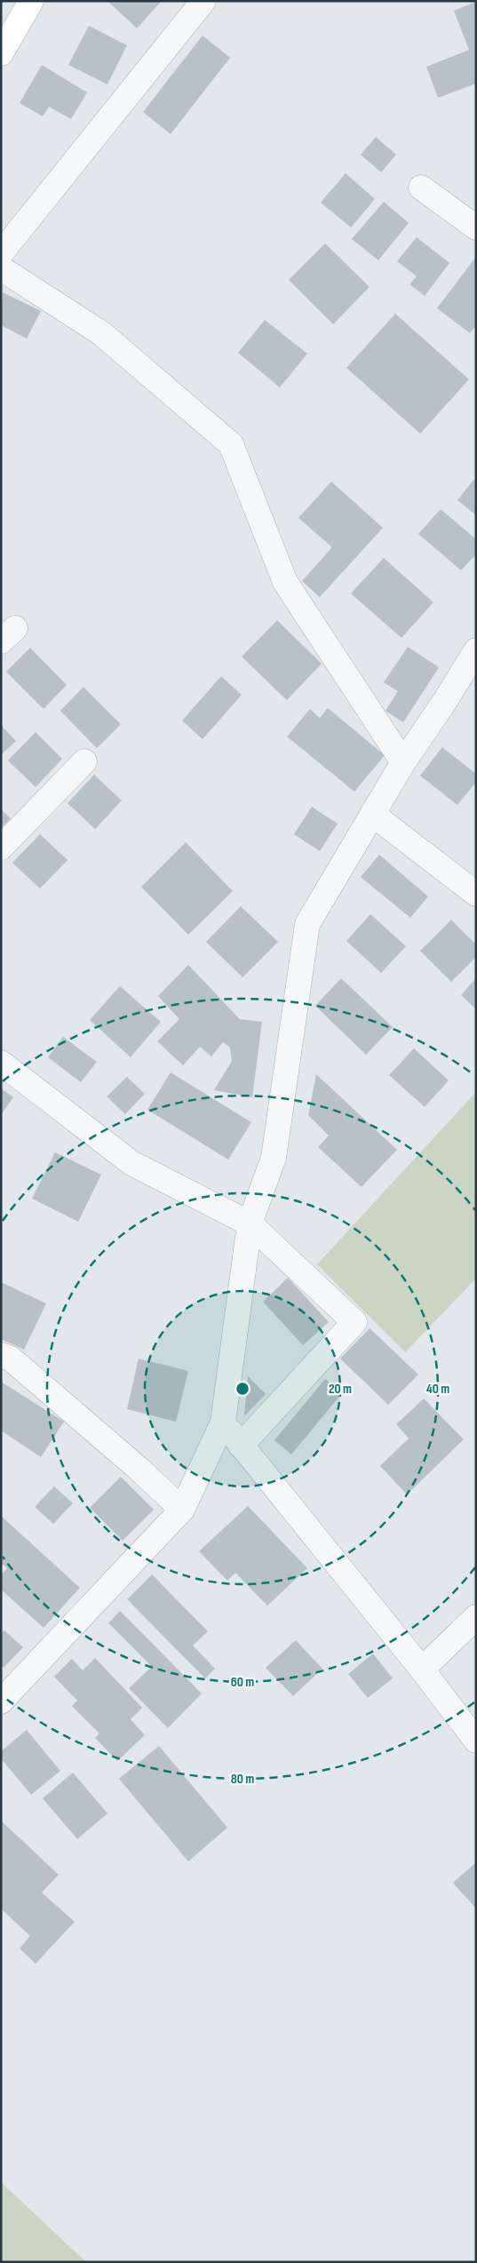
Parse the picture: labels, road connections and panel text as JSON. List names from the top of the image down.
{
  "rings": [
    "20 m",
    "40 m",
    "60 m",
    "80 m"
  ]
}
